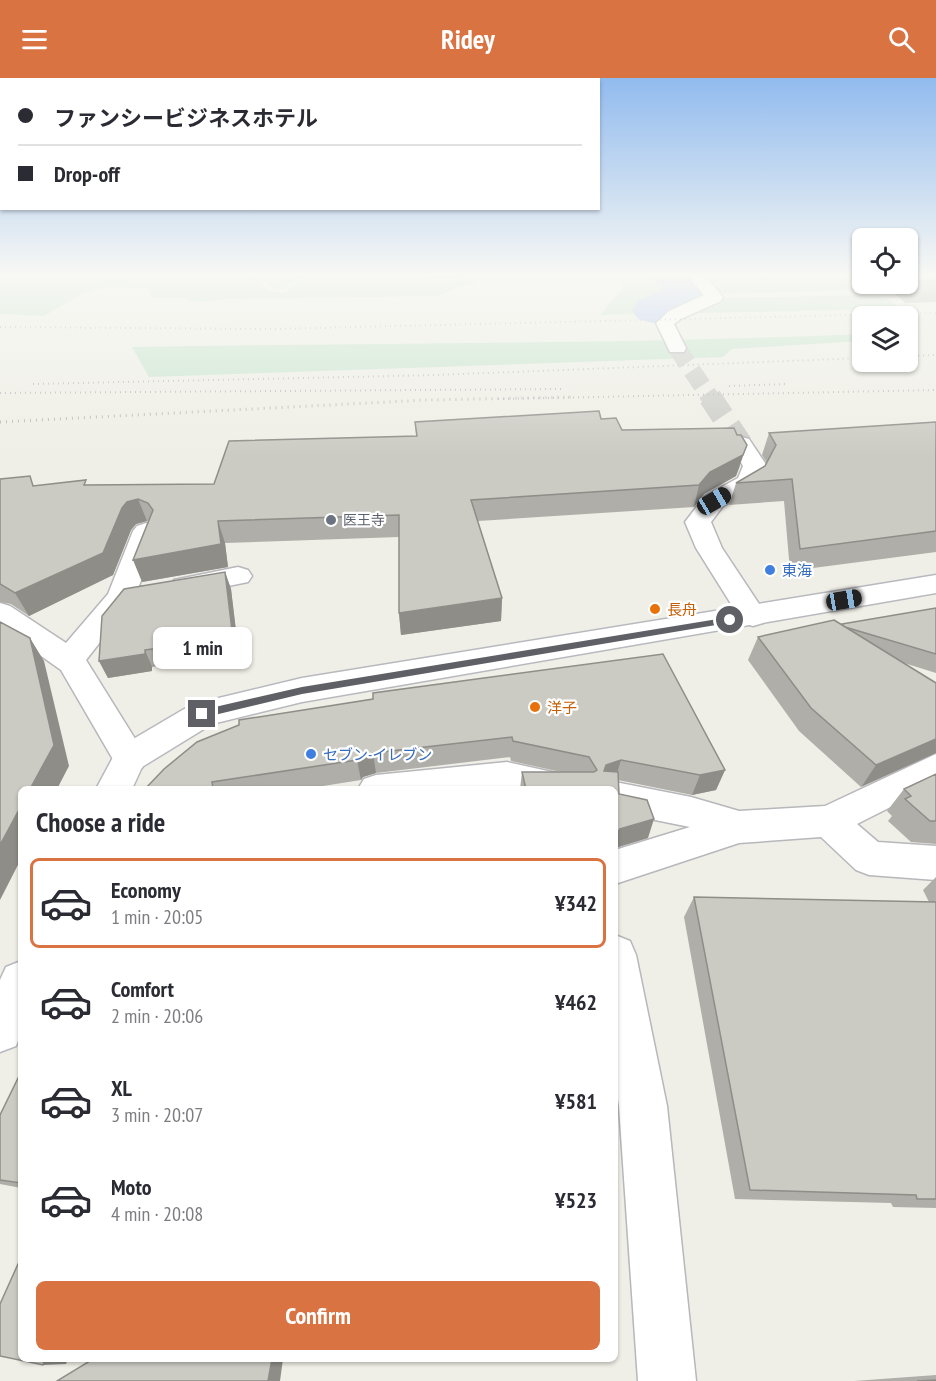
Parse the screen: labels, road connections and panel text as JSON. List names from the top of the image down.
{
  "places": [
    "医王寺",
    "東海",
    "長舟",
    "洋子",
    "セブン-イレブン"
  ],
  "page": {
    "header": "Ridey",
    "banner": ["ファンシービジネスホテル", "Drop-off"],
    "bubble": "1 min",
    "heading": "Choose a ride",
    "list": [
      {
        "name": "Economy",
        "note": "1 min · 20:05",
        "value": "¥342"
      },
      {
        "name": "Comfort",
        "note": "2 min · 20:06",
        "value": "¥462"
      },
      {
        "name": "XL",
        "note": "3 min · 20:07",
        "value": "¥581"
      },
      {
        "name": "Moto",
        "note": "4 min · 20:08",
        "value": "¥523"
      }
    ],
    "buttons": "Confirm"
  }
}
